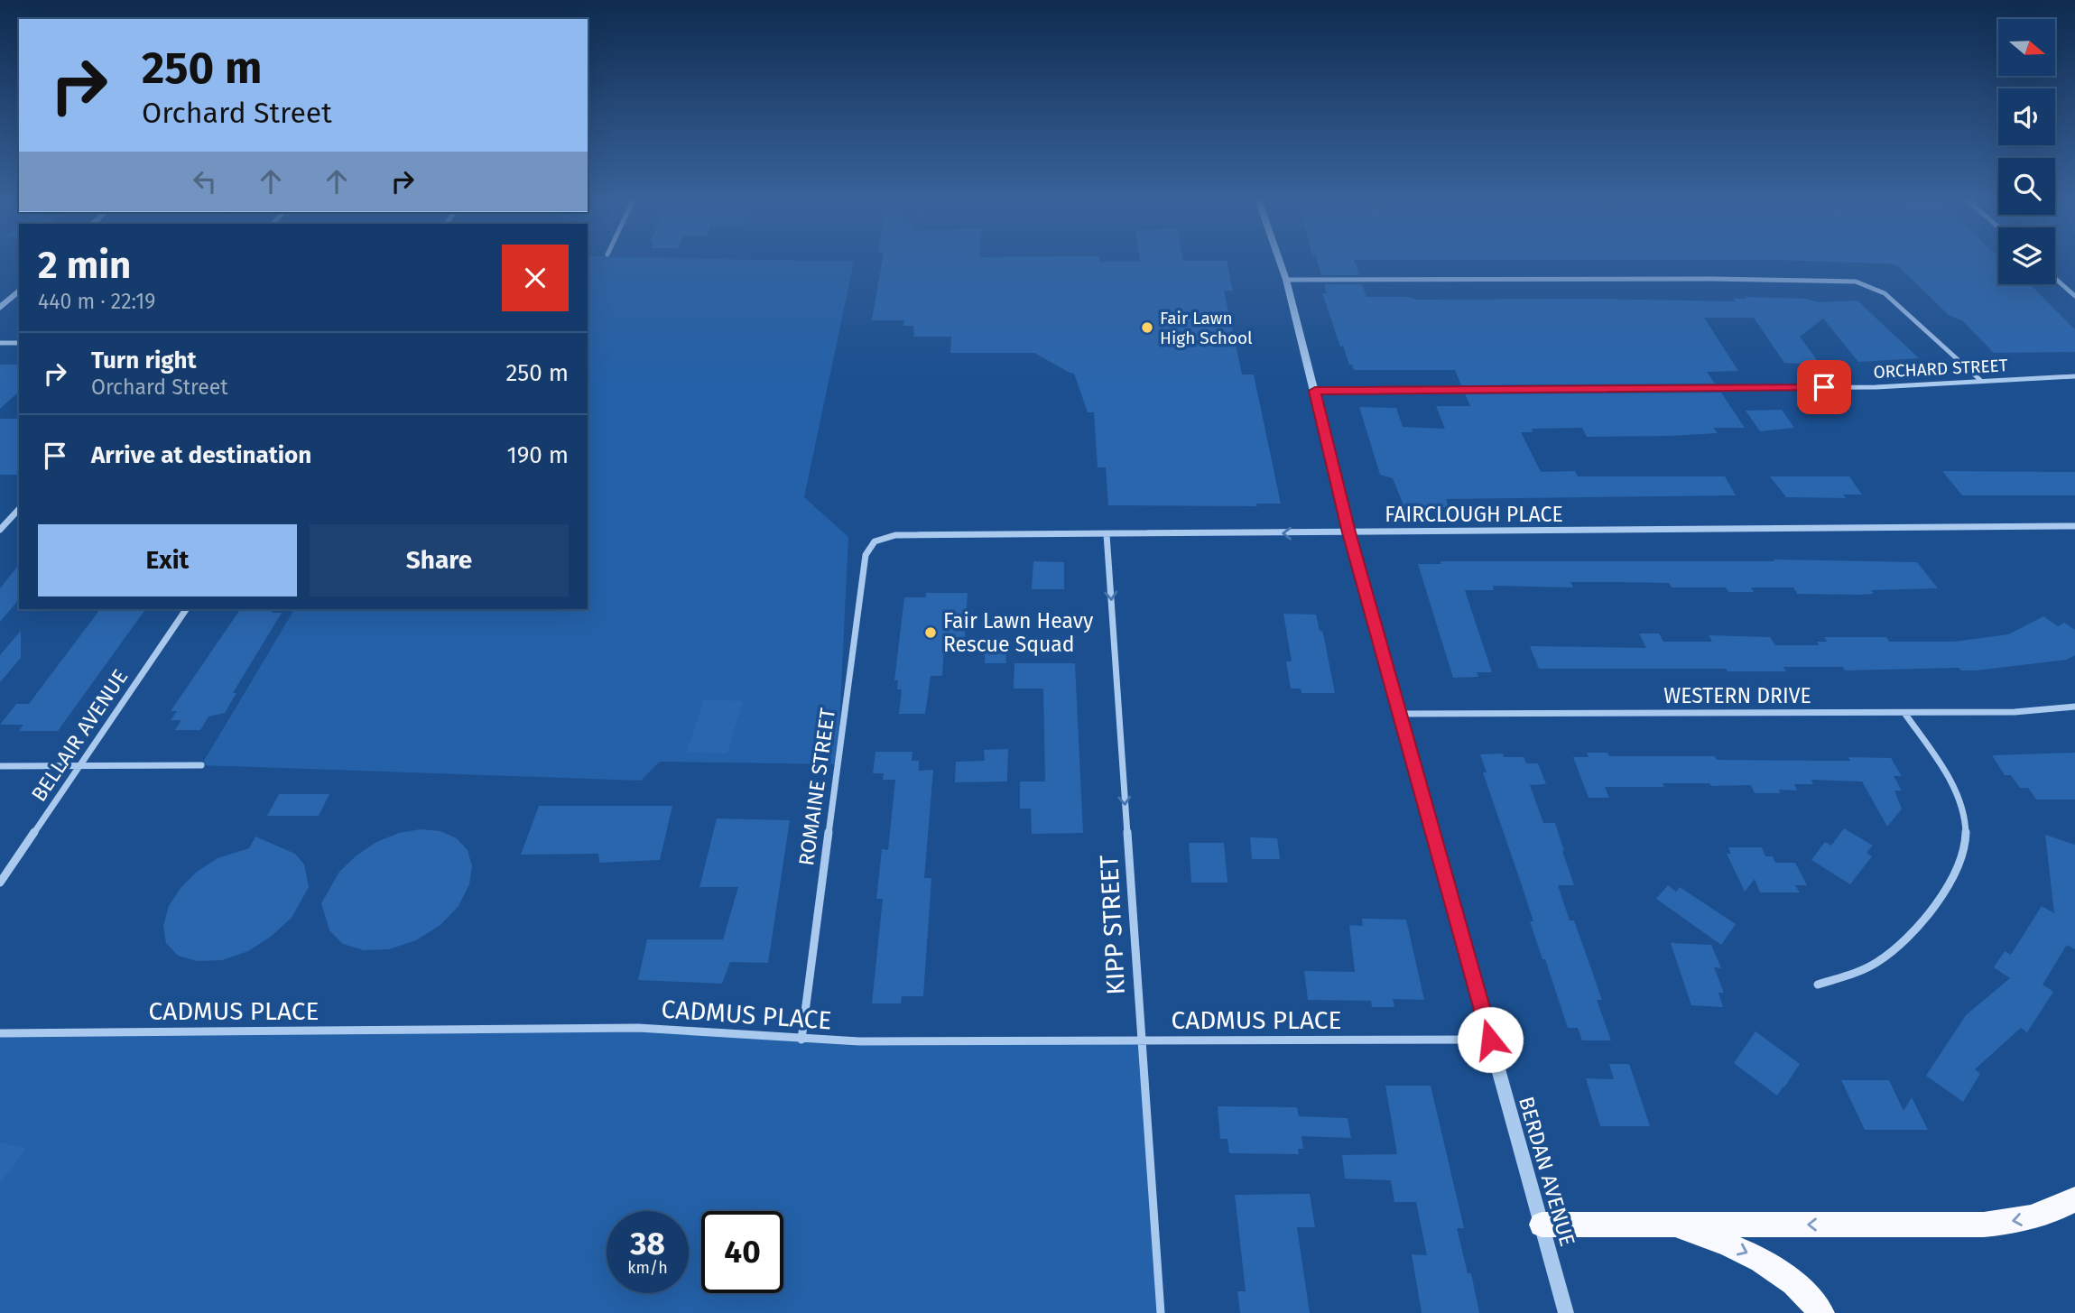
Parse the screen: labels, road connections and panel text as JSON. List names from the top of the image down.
{
  "streets": {
    "street": [
      "ORCHARD STREET",
      "FAIRCLOUGH PLACE",
      "WESTERN DRIVE",
      "BELLAIR AVENUE",
      "ROMAINE STREET",
      "KIPP STREET",
      "CADMUS PLACE",
      "BERDAN AVENUE"
    ]
  },
  "crossings": [
    ["ORCHARD STREET", "BERDAN AVENUE"],
    ["FAIRCLOUGH PLACE", "ROMAINE STREET"],
    ["FAIRCLOUGH PLACE", "KIPP STREET"],
    ["FAIRCLOUGH PLACE", "BERDAN AVENUE"],
    ["WESTERN DRIVE", "BERDAN AVENUE"],
    ["ROMAINE STREET", "CADMUS PLACE"],
    ["KIPP STREET", "CADMUS PLACE"],
    ["CADMUS PLACE", "BERDAN AVENUE"]
  ],
  "one_way": ["KIPP STREET"],
  "places": ["Fair Lawn High School", "Fair Lawn Heavy Rescue Squad"],
  "north": "right",
  "page": {
    "turn": ["250 m", "Orchard Street"],
    "heading": ["2 min", "440 m · 22:19"],
    "list": [
      {
        "name": "Turn right",
        "note": "Orchard Street",
        "value": "250 m"
      },
      {
        "name": "Arrive at destination",
        "value": "190 m"
      }
    ],
    "buttons": ["Exit", "Share"],
    "speed": "38 km/h",
    "limit": "40"
  }
}
